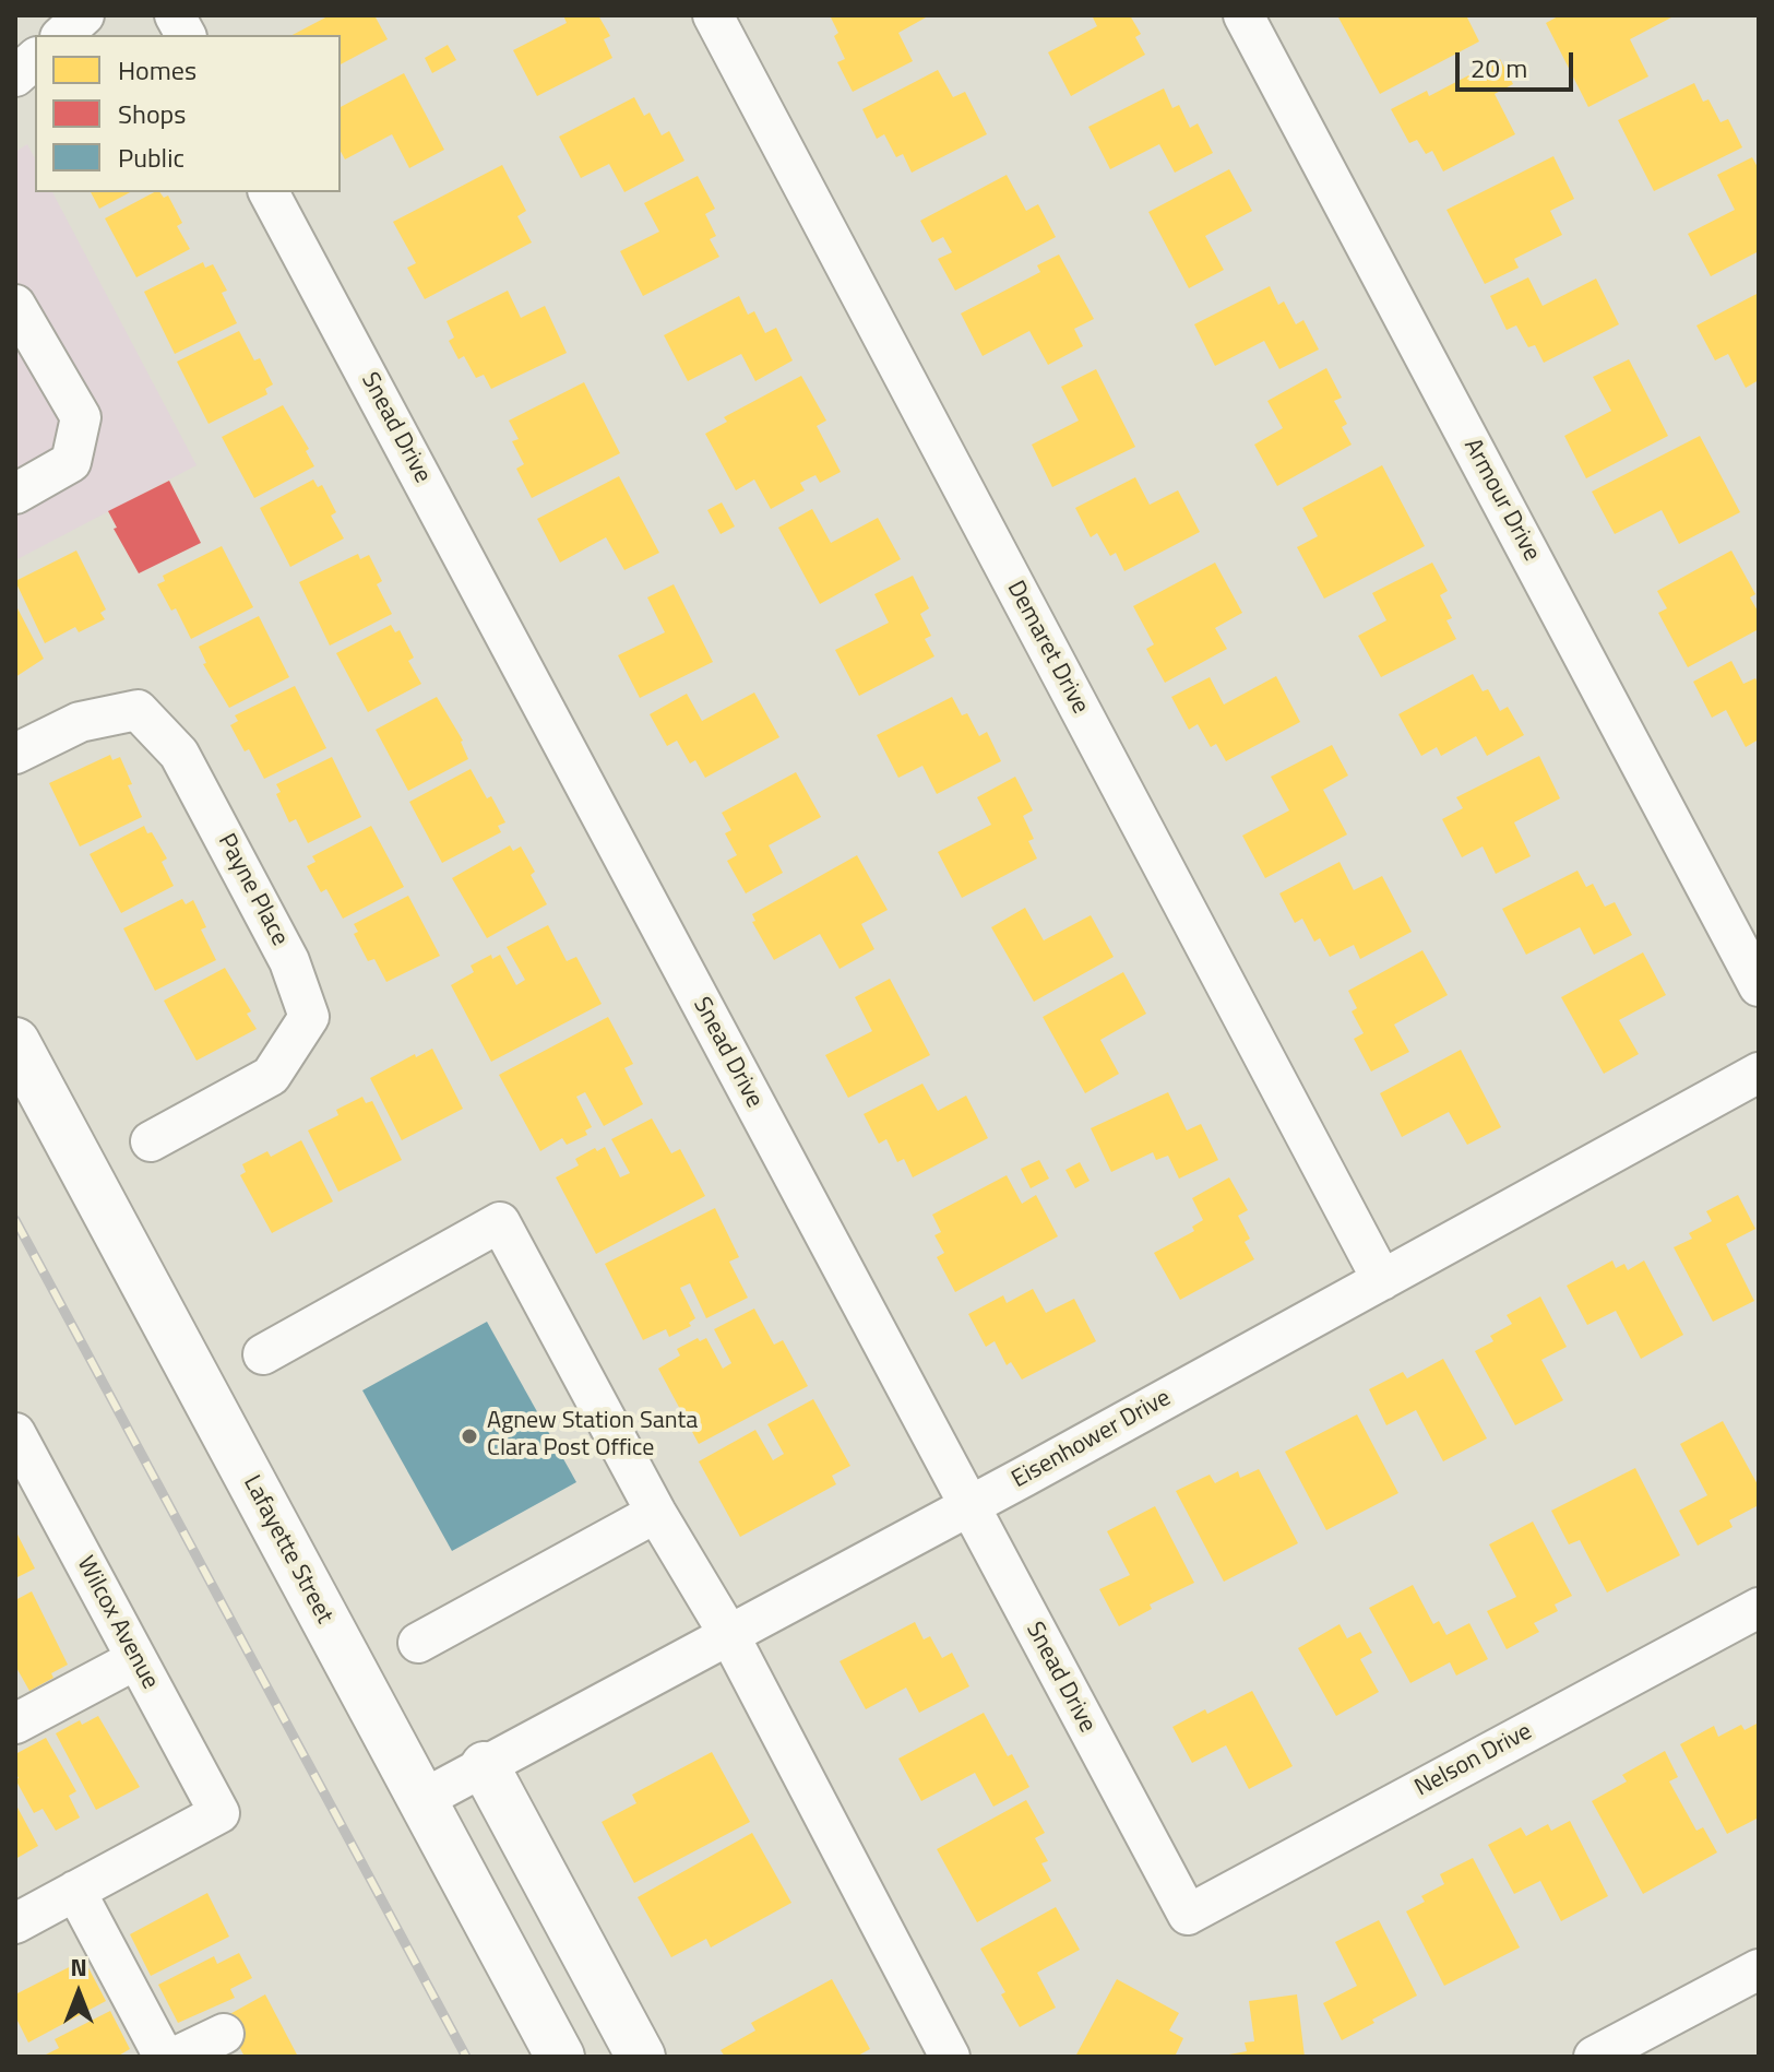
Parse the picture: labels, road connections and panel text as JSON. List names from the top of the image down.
{
  "streets": {
    "main road": ["Lafayette Street"],
    "street": [
      "Snead Drive",
      "Armour Drive",
      "Demaret Drive",
      "Payne Place",
      "Eisenhower Drive",
      "Wilcox Avenue",
      "Nelson Drive"
    ]
  },
  "crossings": [
    ["Snead Drive", "Eisenhower Drive"],
    ["Snead Drive", "Nelson Drive"],
    ["Demaret Drive", "Eisenhower Drive"],
    ["Eisenhower Drive", "Lafayette Street"]
  ],
  "places": ["Agnew Station Santa Clara Post Office"],
  "legend": ["Homes", "Shops", "Public"],
  "scale_bar": "20 m",
  "north": "top"
}
